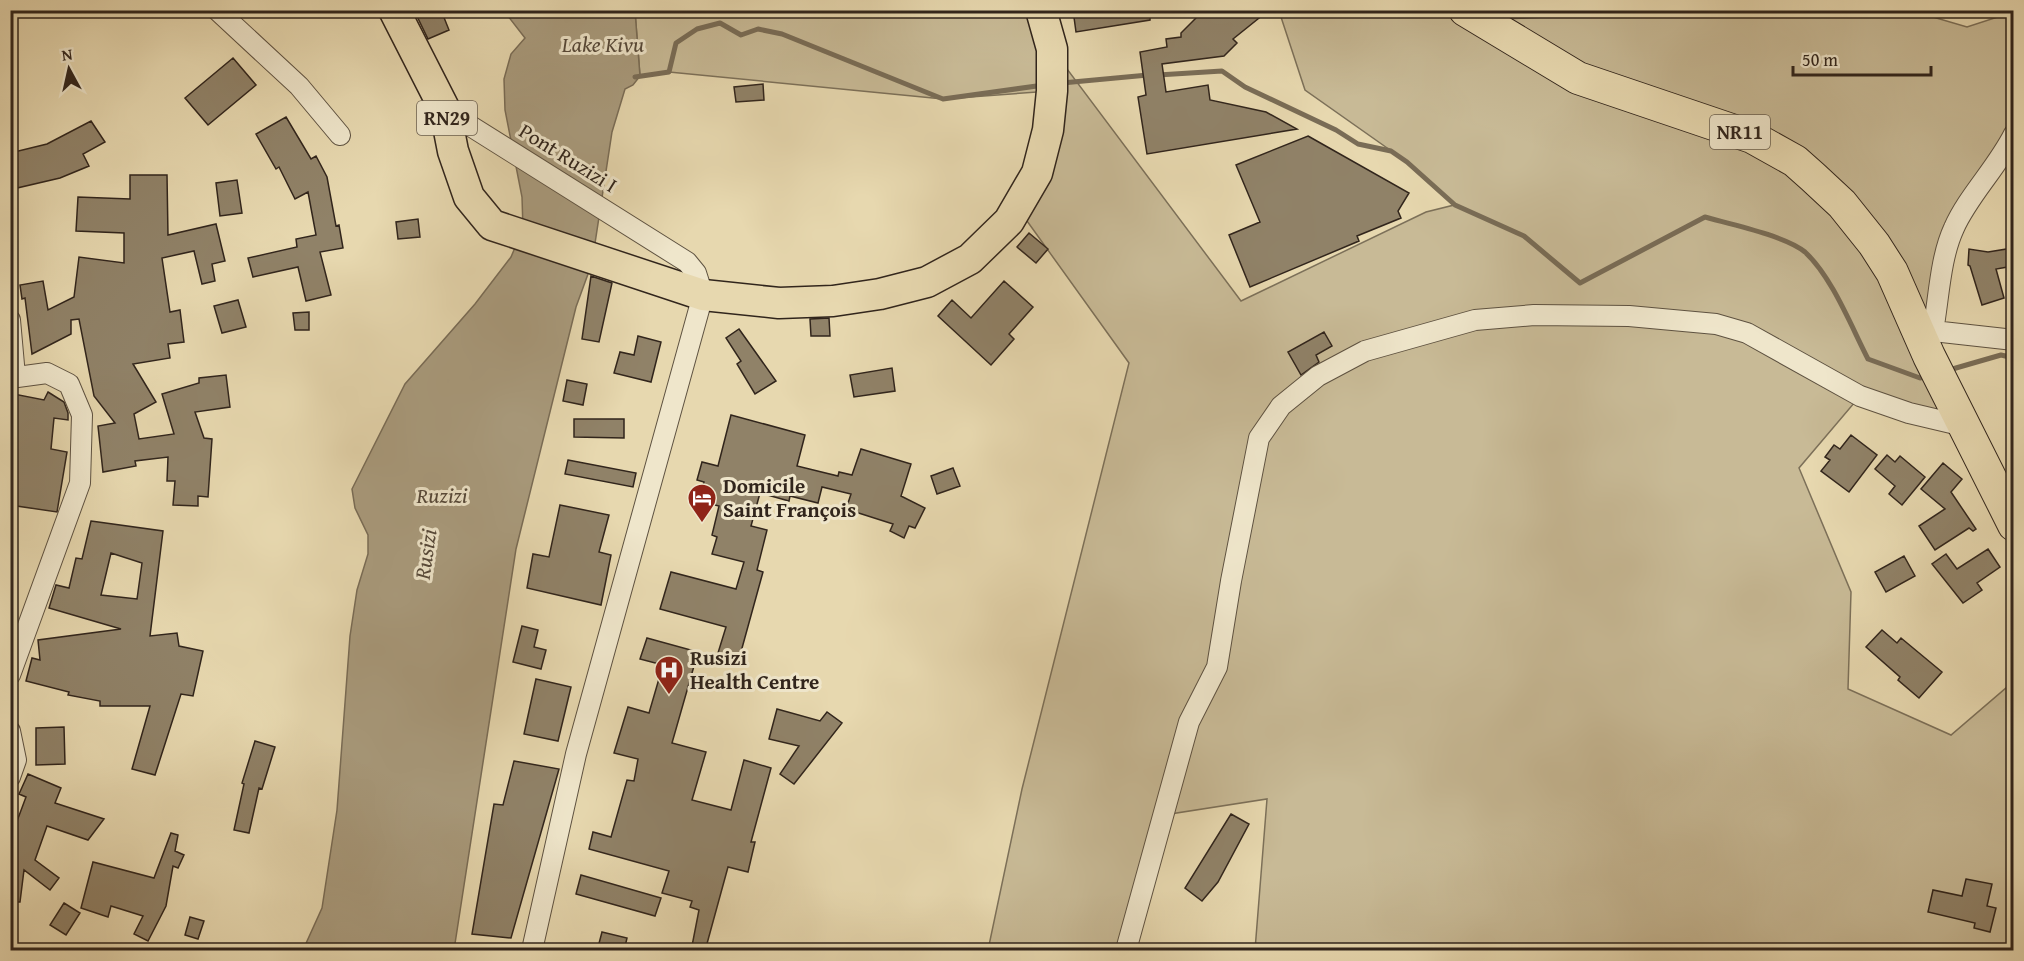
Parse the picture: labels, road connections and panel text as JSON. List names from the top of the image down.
{
  "streets": {
    "highway": ["NR11"],
    "main road": ["RN29"],
    "street": ["Pont Ruzizi I"]
  },
  "crossings": [
    ["RN29", "Pont Ruzizi I"]
  ],
  "water": ["Lake Kivu", "Ruzizi", "Rusizi"],
  "places": {
    "hotel": ["Domicile Saint François"],
    "hospital": ["Rusizi Health Centre"]
  },
  "scale_bar": "50 m",
  "north": "top"
}
